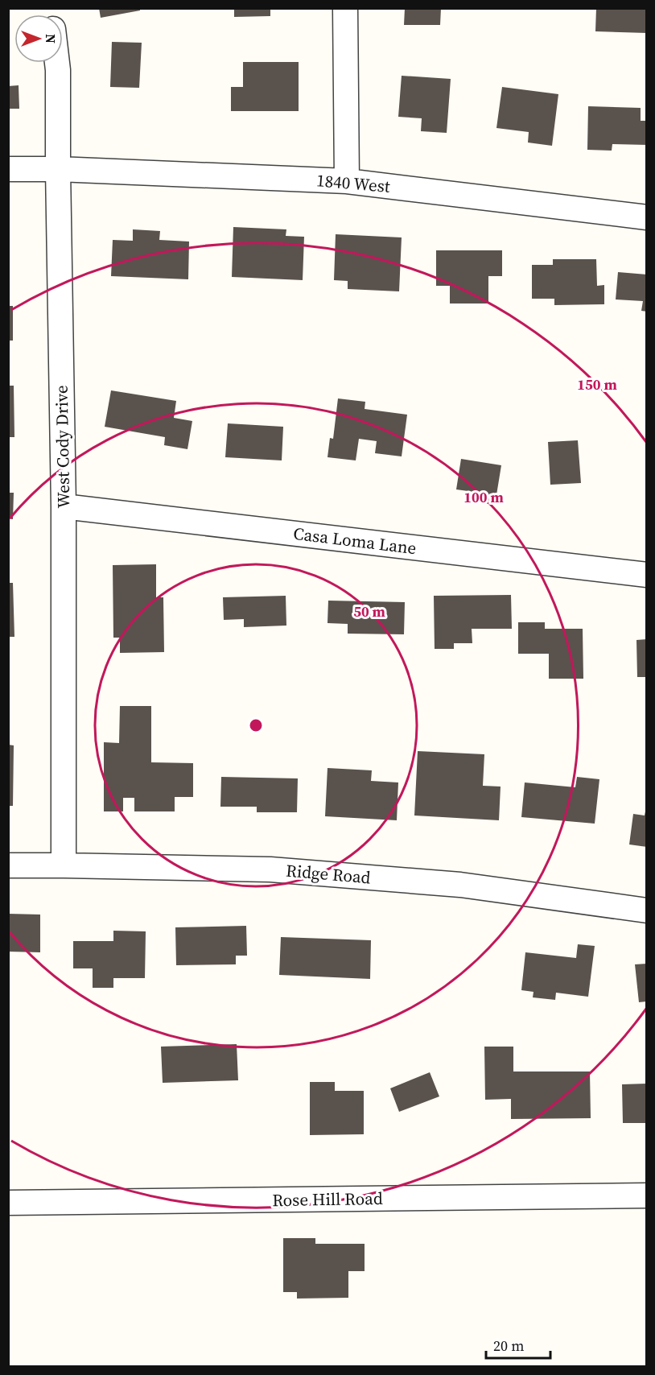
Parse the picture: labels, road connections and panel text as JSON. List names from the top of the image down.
{
  "streets": {
    "street": [
      "1840 West",
      "West Cody Drive",
      "Casa Loma Lane",
      "Ridge Road",
      "Rose Hill Road"
    ]
  },
  "crossings": [
    ["1840 West", "West Cody Drive"],
    ["West Cody Drive", "Casa Loma Lane"],
    ["West Cody Drive", "Ridge Road"]
  ],
  "scale_bar": "20 m",
  "north": "right",
  "rings": ["150 m", "100 m", "50 m"]
}
